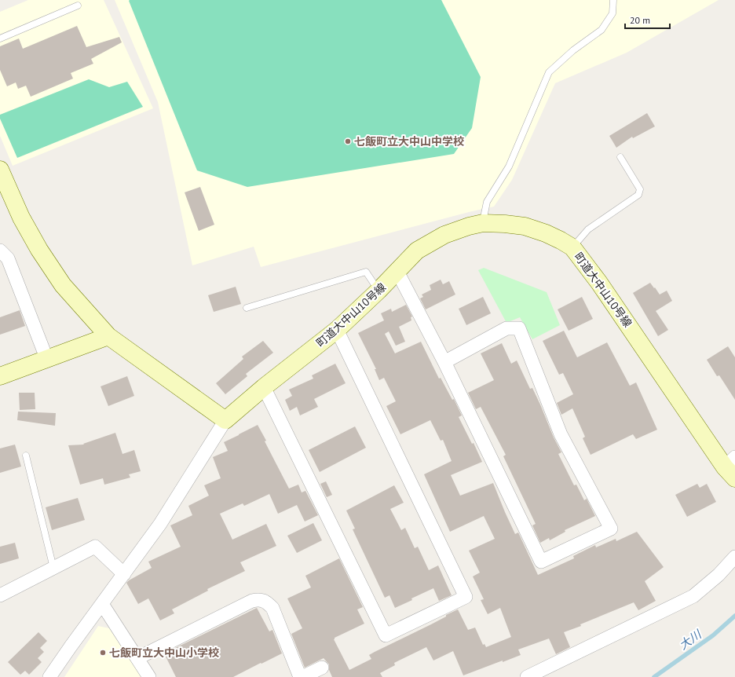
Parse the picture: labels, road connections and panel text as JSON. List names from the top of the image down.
{
  "streets": {
    "street": ["町道大中山10号線"]
  },
  "water": ["大川"],
  "places": ["七飯町立大中山中学校", "七飯町立大中山小学校"],
  "scale_bar": "20 m"
}
